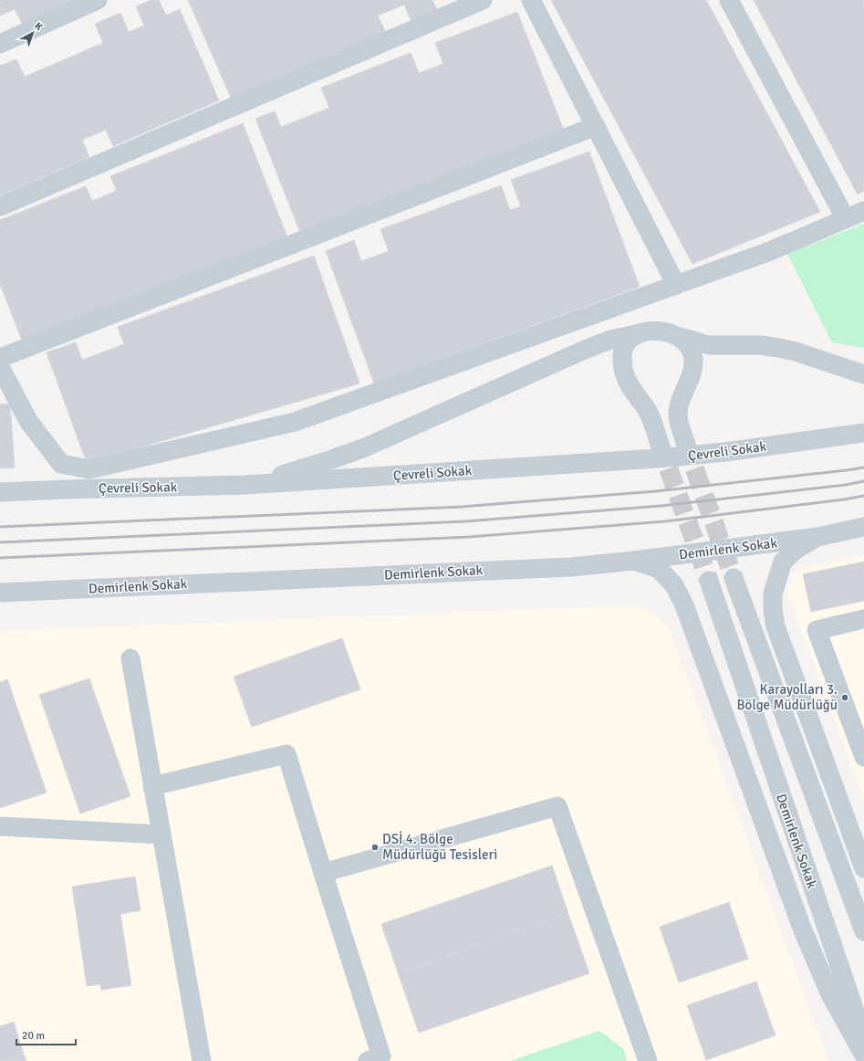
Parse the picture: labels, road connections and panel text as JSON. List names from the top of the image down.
{
  "streets": {
    "street": ["Çevreli Sokak", "Demirlenk Sokak"]
  },
  "places": ["Karayolları 3. Bölge Müdürlüğü", "DSİ 4. Bölge Müdürlüğü Tesisleri"],
  "scale_bar": "20 m",
  "north": "top right"
}
